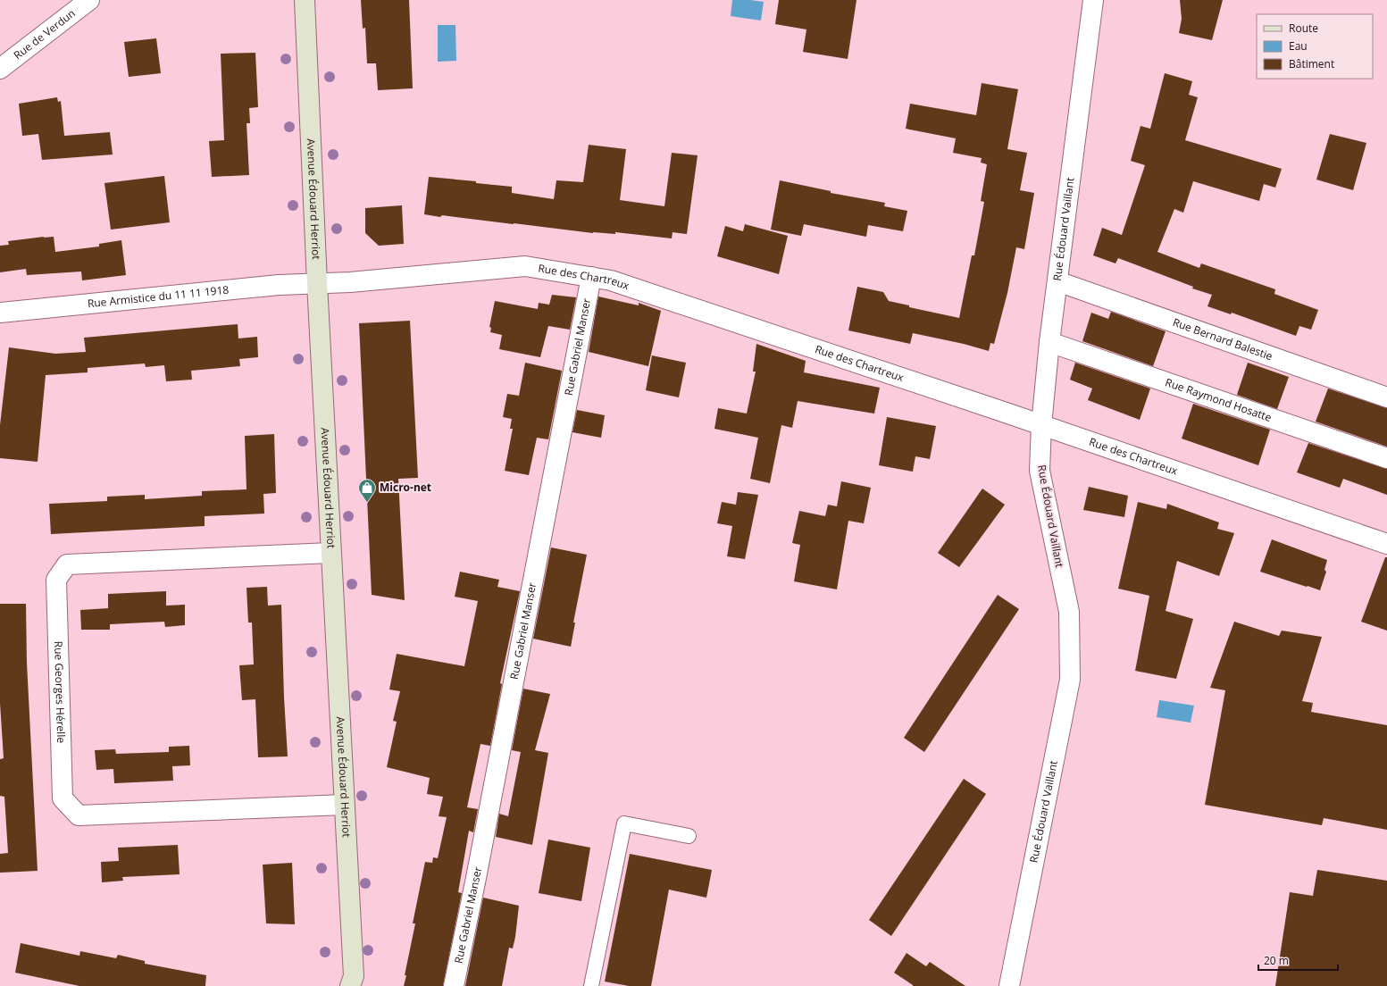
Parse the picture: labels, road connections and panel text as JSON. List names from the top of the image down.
{
  "streets": {
    "street": [
      "Rue de Verdun",
      "Avenue Édouard Herriot",
      "Rue Édouard Vaillant",
      "Rue des Chartreux",
      "Rue Armistice du 11 11 1918",
      "Rue Bernard Balestie",
      "Rue Gabriel Manser",
      "Rue Raymond Hosatte",
      "Rue Georges Hérelle"
    ]
  },
  "crossings": [
    ["Avenue Édouard Herriot", "Rue des Chartreux"],
    ["Avenue Édouard Herriot", "Rue Armistice du 11 11 1918"],
    ["Avenue Édouard Herriot", "Rue Georges Hérelle"],
    ["Rue Édouard Vaillant", "Rue des Chartreux"],
    ["Rue Édouard Vaillant", "Rue Bernard Balestie"],
    ["Rue Édouard Vaillant", "Rue Raymond Hosatte"],
    ["Rue des Chartreux", "Rue Armistice du 11 11 1918"],
    ["Rue des Chartreux", "Rue Gabriel Manser"]
  ],
  "places": {
    "shop": ["Micro-net"]
  },
  "legend": ["Route", "Eau", "Bâtiment"],
  "scale_bar": "20 m"
}
